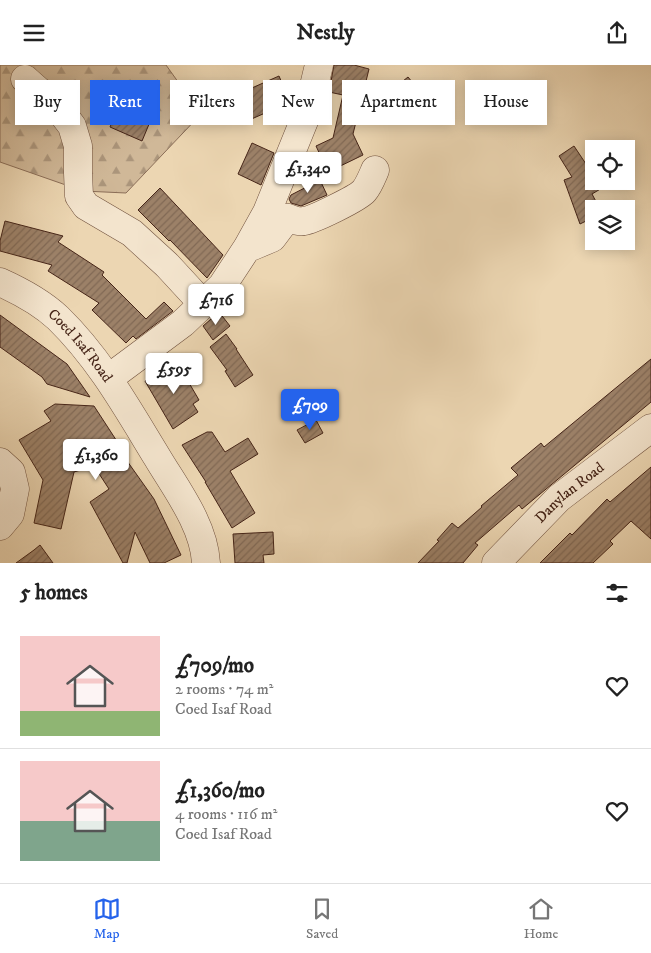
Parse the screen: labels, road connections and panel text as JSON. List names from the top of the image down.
{
  "streets": {
    "street": ["Coed Isaf Road", "Danylan Road"]
  },
  "page": {
    "header": "Nestly",
    "chip": [
      "Buy",
      "Rent",
      "Filters",
      "New",
      "Apartment",
      "House"
    ],
    "price": [
      "£1,340",
      "£716",
      "£595",
      "£709",
      "£1,360"
    ],
    "heading": "5 homes",
    "list": [
      {
        "name": "£709/mo",
        "note": "2 rooms · 74 m² · Coed Isaf Road"
      },
      {
        "name": "£1,360/mo",
        "note": "4 rooms · 116 m² · Coed Isaf Road"
      }
    ],
    "tabs": ["Map", "Saved", "Home"]
  }
}
